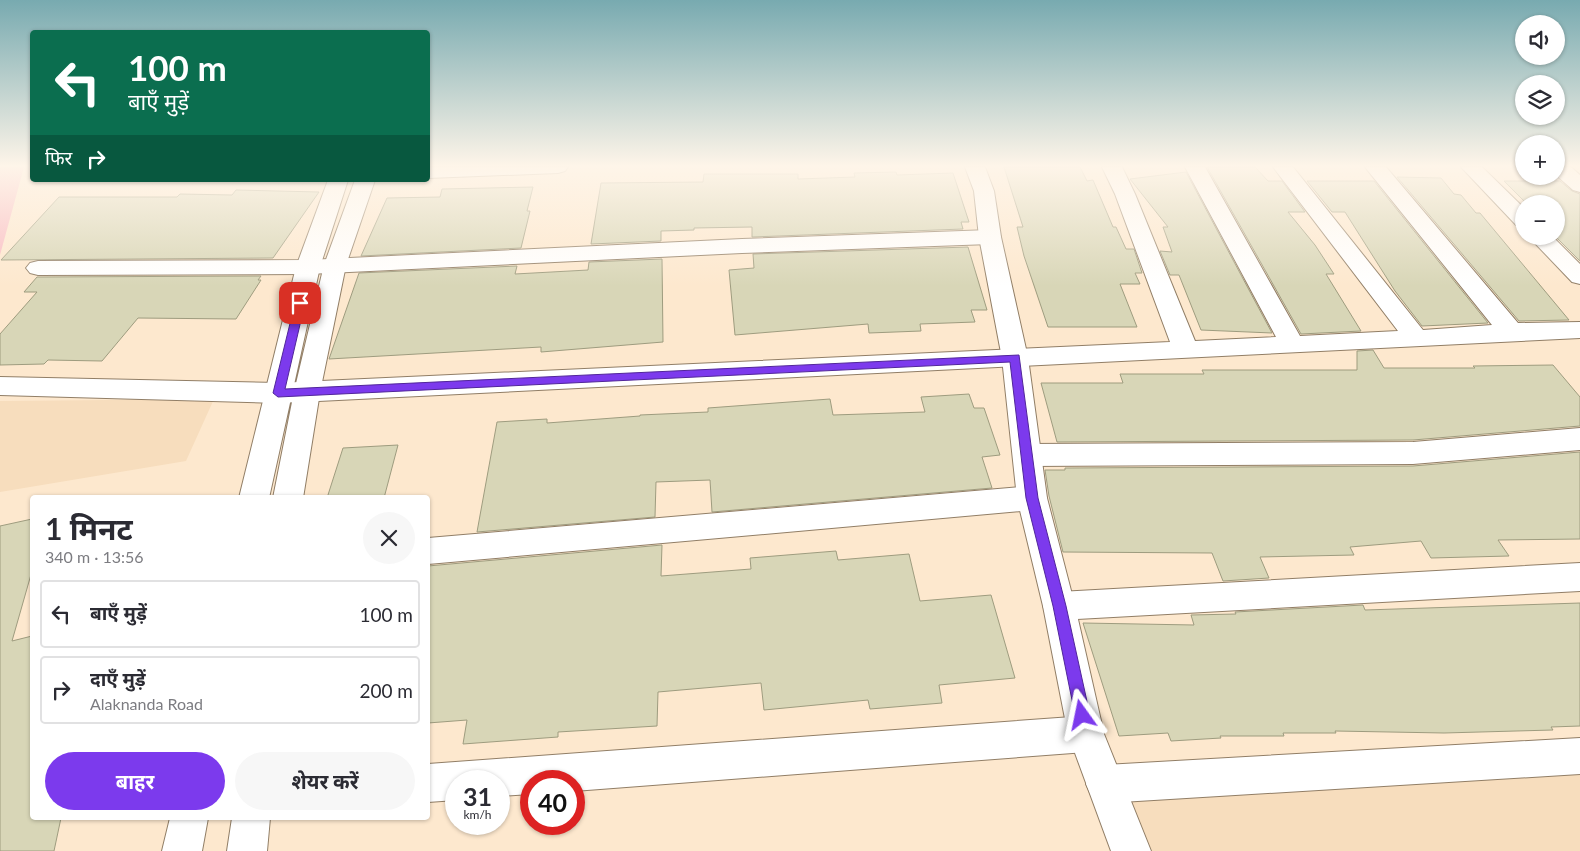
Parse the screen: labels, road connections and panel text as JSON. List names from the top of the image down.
{
  "page": {
    "map_buttons": ["+", "−"],
    "turn": ["100 m", "बाएँ मुड़ें"],
    "then": "फिर",
    "heading": ["1 मिनट", "340 m · 13:56"],
    "list": [
      {
        "name": "बाएँ मुड़ें",
        "value": "100 m"
      },
      {
        "name": "दाएँ मुड़ें",
        "note": "Alaknanda Road",
        "value": "200 m"
      }
    ],
    "buttons": ["बाहर", "शेयर करें"],
    "speed": "31 km/h",
    "limit": "40"
  }
}
